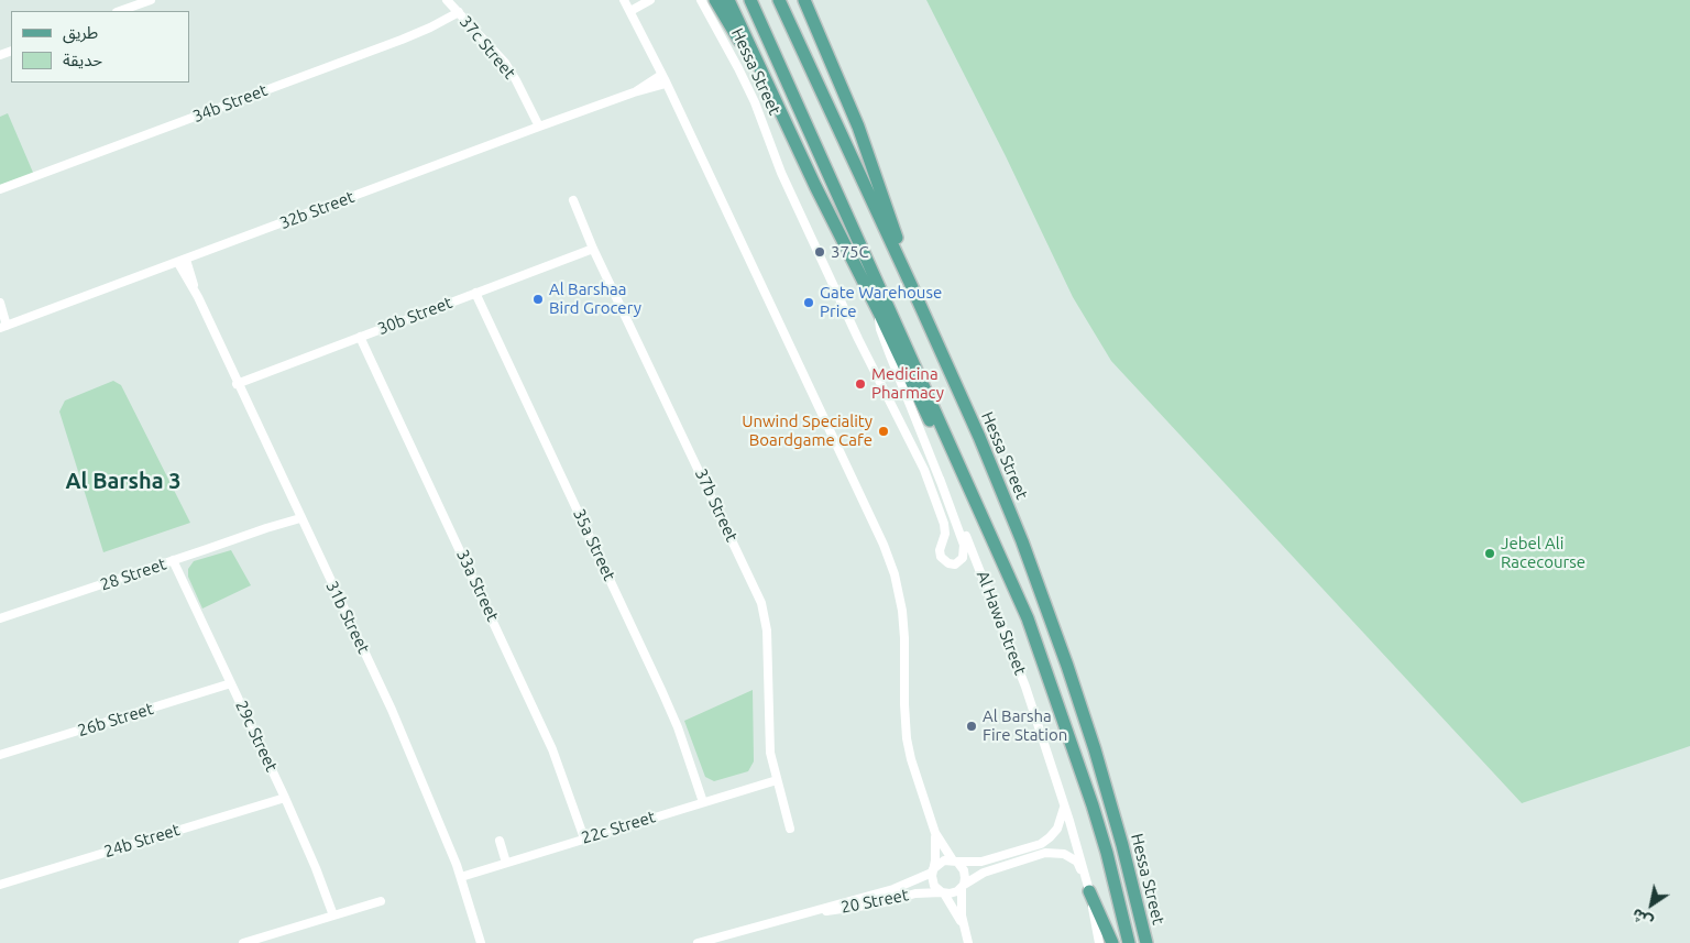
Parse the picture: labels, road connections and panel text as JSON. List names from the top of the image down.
{
  "streets": {
    "main road": ["Hessa Street"],
    "street": [
      "37c Street",
      "34b Street",
      "32b Street",
      "30b Street",
      "37b Street",
      "35a Street",
      "28 Street",
      "33a Street",
      "31b Street",
      "Al Hawa Street",
      "26b Street",
      "29c Street",
      "22c Street",
      "24b Street",
      "20 Street"
    ]
  },
  "crossings": [
    ["37c Street", "34b Street"],
    ["37c Street", "32b Street"],
    ["Hessa Street", "Al Hawa Street"],
    ["32b Street", "31b Street"],
    ["30b Street", "37b Street"],
    ["30b Street", "35a Street"],
    ["30b Street", "33a Street"],
    ["30b Street", "31b Street"],
    ["37b Street", "22c Street"],
    ["35a Street", "22c Street"],
    ["28 Street", "31b Street"],
    ["28 Street", "29c Street"],
    ["33a Street", "22c Street"],
    ["31b Street", "22c Street"],
    ["26b Street", "29c Street"],
    ["29c Street", "24b Street"]
  ],
  "districts": ["Al Barsha 3"],
  "places": [
    "375C",
    "Al Barshaa Bird Grocery",
    "Gate Warehouse Price",
    "Medicina Pharmacy",
    "Unwind Speciality Boardgame Cafe",
    "Jebel Ali Racecourse",
    "Al Barsha Fire Station"
  ],
  "legend": ["طريق", "حديقة"],
  "north": "bottom left"
}
